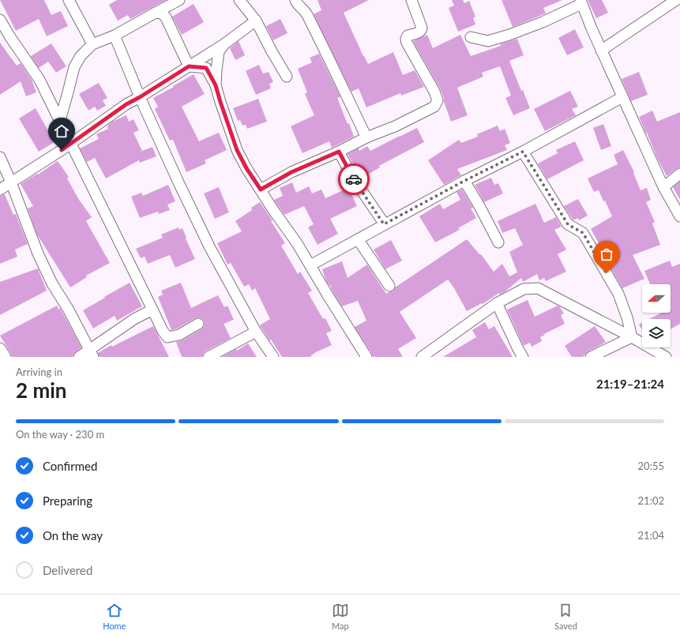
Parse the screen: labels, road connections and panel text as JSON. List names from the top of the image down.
{
  "north": "left",
  "page": {
    "heading": ["2 min", "Arriving in", "21:19–21:24"],
    "bar": "On the way · 230 m",
    "list": [
      ["Confirmed", "20:55"],
      ["Preparing", "21:02"],
      ["On the way", "21:04"],
      "Delivered"
    ],
    "tabs": ["Home", "Map", "Saved"]
  }
}
